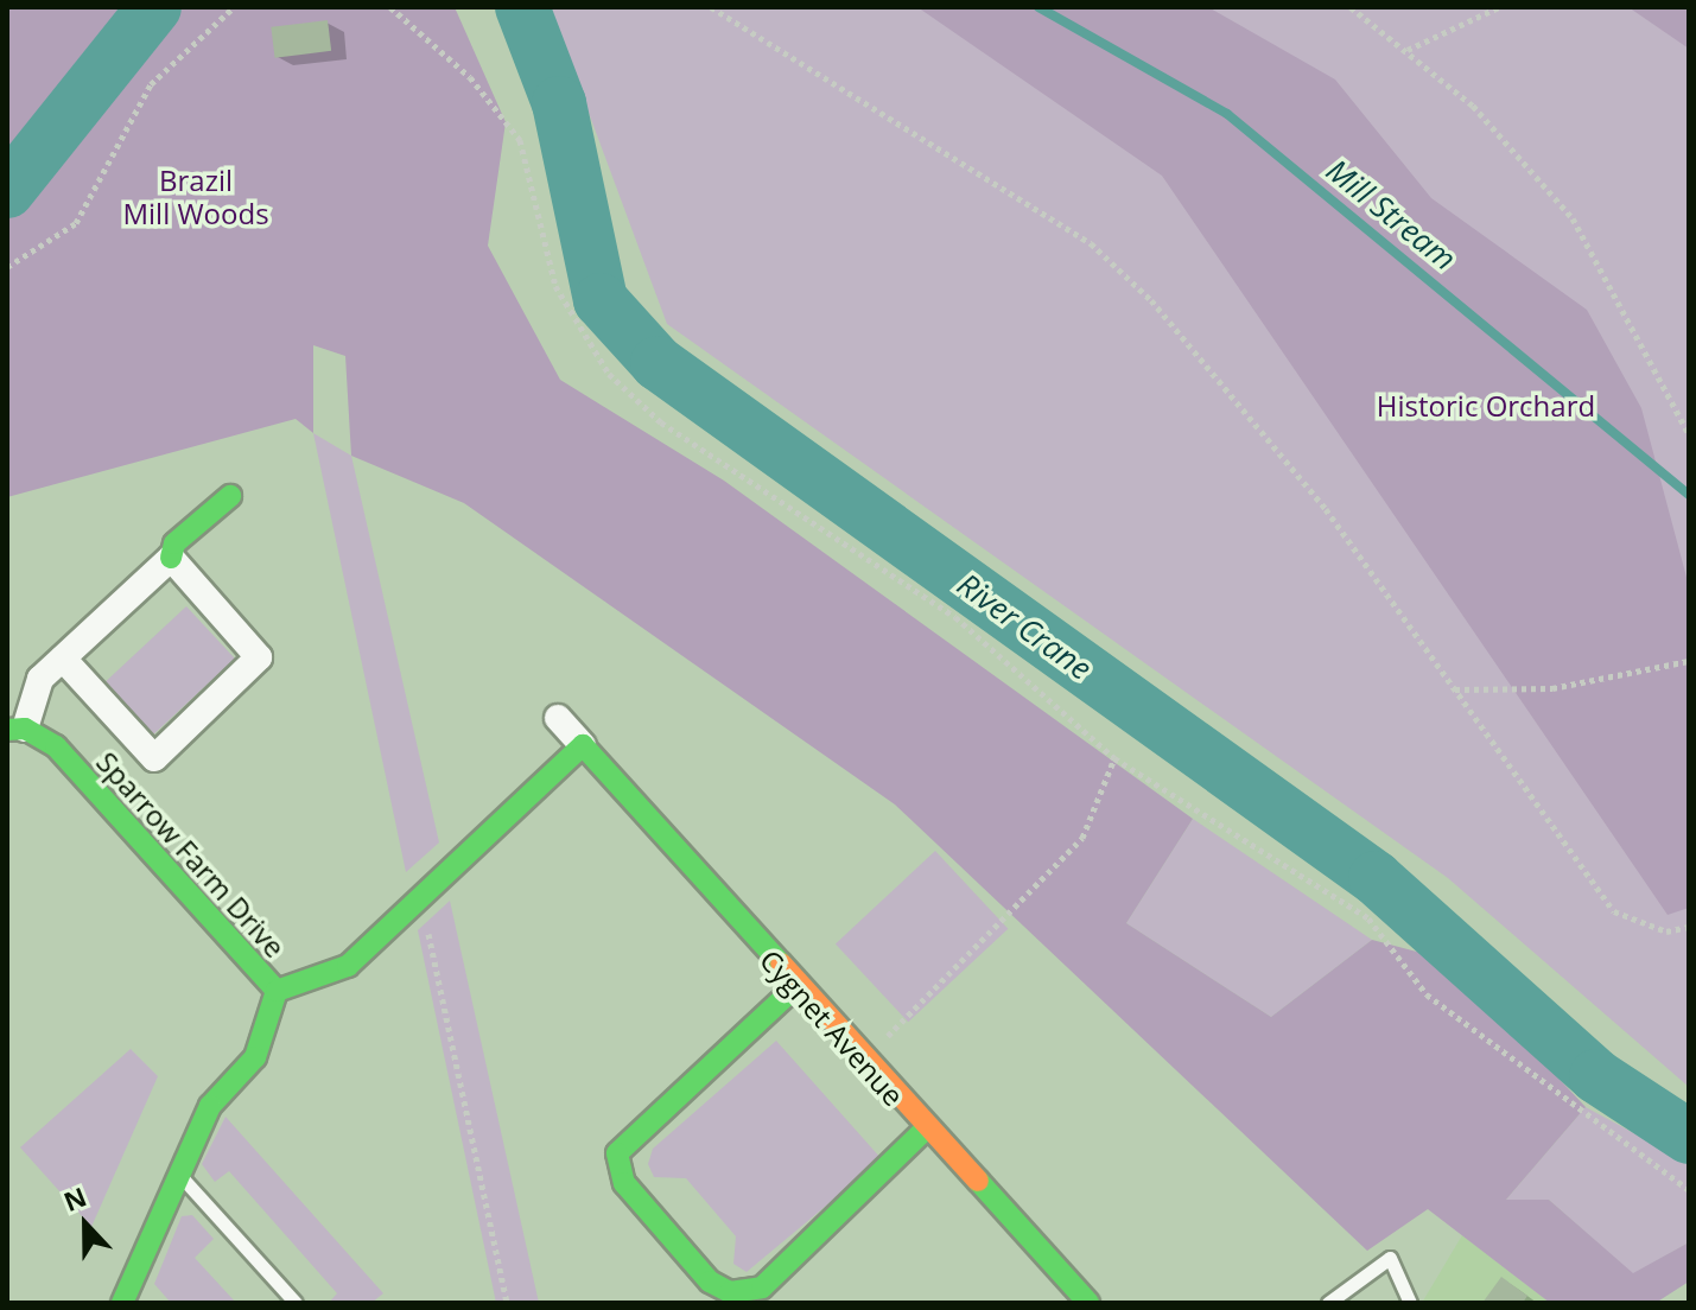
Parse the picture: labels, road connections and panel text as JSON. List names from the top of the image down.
{
  "streets": {
    "street": ["Sparrow Farm Drive", "Cygnet Avenue"]
  },
  "water": ["Mill Stream", "River Crane"],
  "parks": ["Brazil Mill Woods", "Historic Orchard"],
  "north": "top"
}
